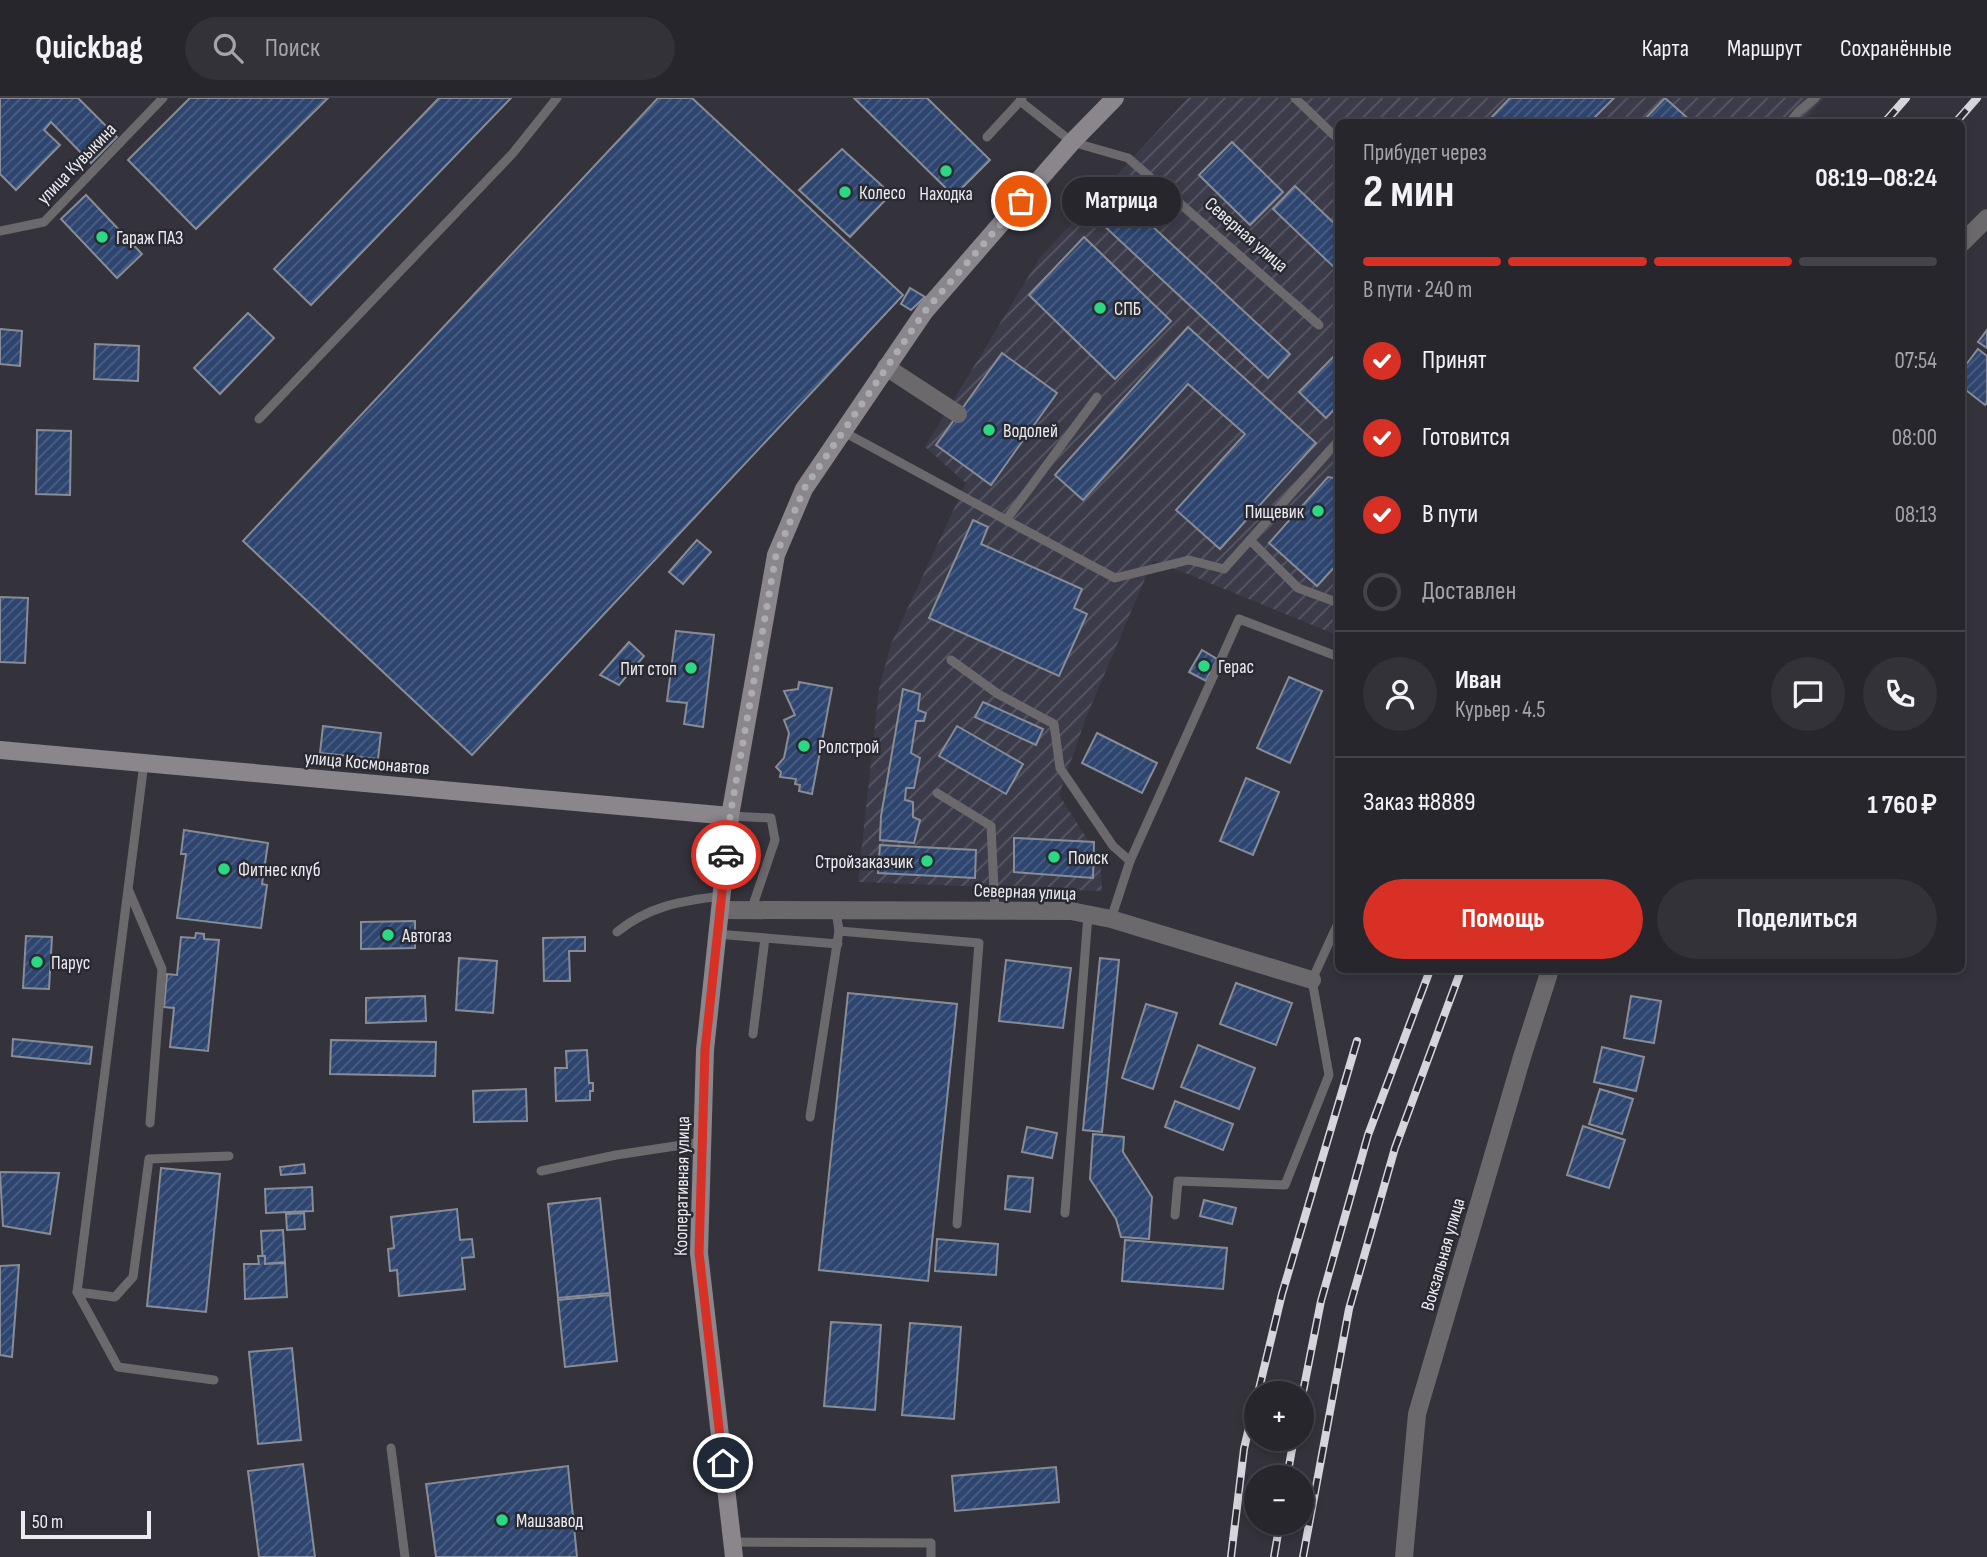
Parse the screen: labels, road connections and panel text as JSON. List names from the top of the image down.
{
  "streets": {
    "main road": ["улица Космонавтов", "Кооперативная улица"],
    "street": ["Северная улица", "Вокзальная улица"],
    "lane": ["улица Кувыкина"]
  },
  "crossings": [
    ["Северная улица", "Кооперативная улица"],
    ["улица Космонавтов", "Кооперативная улица"]
  ],
  "places": [
    "Находка",
    "Колесо",
    "Матрица",
    "Гараж ПАЗ",
    "СПБ",
    "Водолей",
    "Пищевик",
    "Герас",
    "Пит стоп",
    "Ролстрой",
    "Поиск",
    "Стройзаказчик",
    "Фитнес клуб",
    "Автогаз",
    "Парус",
    "Машзавод"
  ],
  "scale_bar": "50 m",
  "page": {
    "header": "Quickbag",
    "search": "Поиск",
    "nav": ["Карта", "Маршрут", "Сохранённые"],
    "heading": ["2 мин", "Прибудет через", "08:19–08:24"],
    "panel": [
      "Иван",
      "Курьер · 4.5",
      "Заказ #8889",
      "1 760 ₽"
    ],
    "bubble": "Матрица",
    "bar": "В пути · 240 m",
    "list": [
      ["Принят", "07:54"],
      ["Готовится", "08:00"],
      ["В пути", "08:13"],
      "Доставлен"
    ],
    "buttons": ["Помощь", "Поделиться"],
    "map_buttons": ["+", "−"],
    "scale": "50 m"
  }
}
